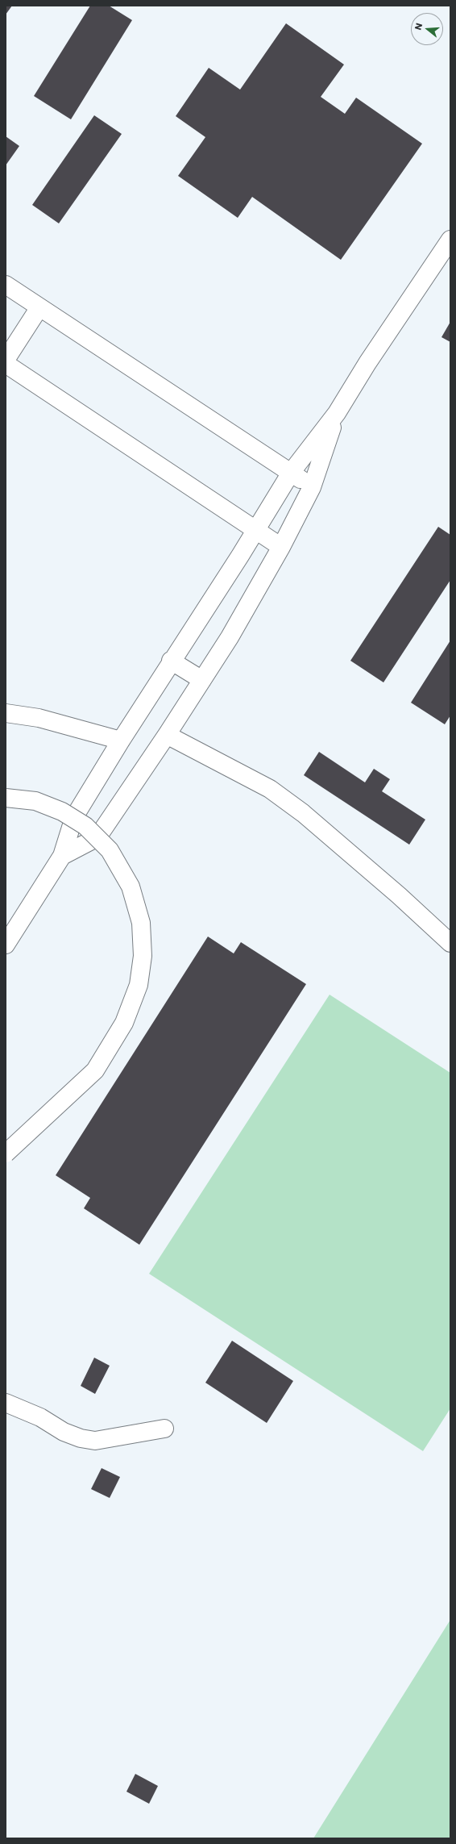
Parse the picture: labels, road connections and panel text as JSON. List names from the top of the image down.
{
  "north": "left"
}
